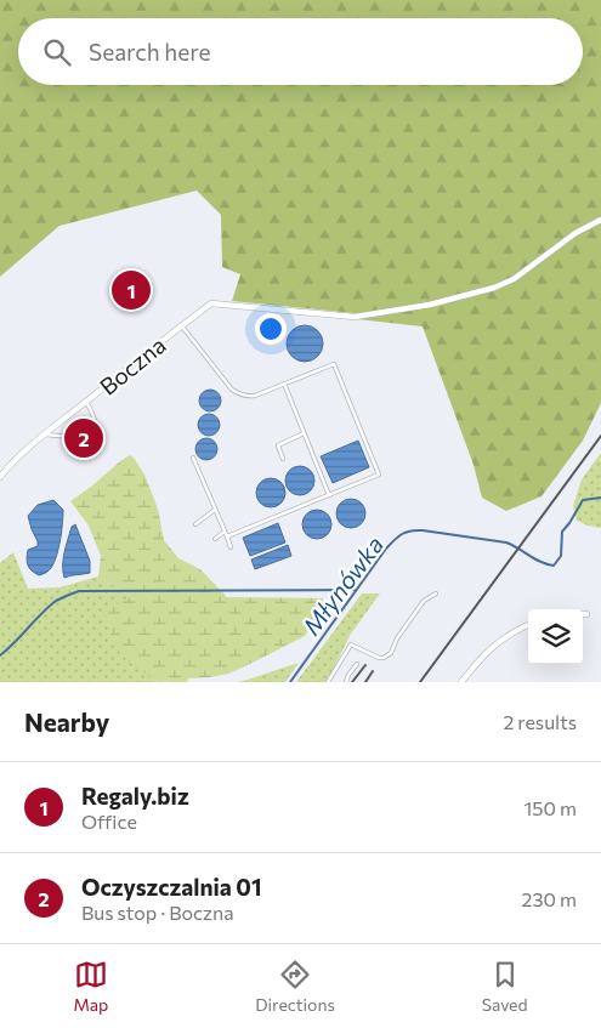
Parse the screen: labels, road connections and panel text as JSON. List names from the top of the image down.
{
  "streets": {
    "street": ["Boczna"]
  },
  "water": ["Młynówka"],
  "page": {
    "search": "Search here",
    "pins": ["1", "2"],
    "heading": ["Nearby", "2 results"],
    "list": [
      {
        "mark": "1",
        "name": "Regaly.biz",
        "note": "Office",
        "value": "150 m"
      },
      {
        "mark": "2",
        "name": "Oczyszczalnia 01",
        "note": "Bus stop · Boczna",
        "value": "230 m"
      }
    ],
    "nav": ["Map", "Directions", "Saved"]
  }
}
